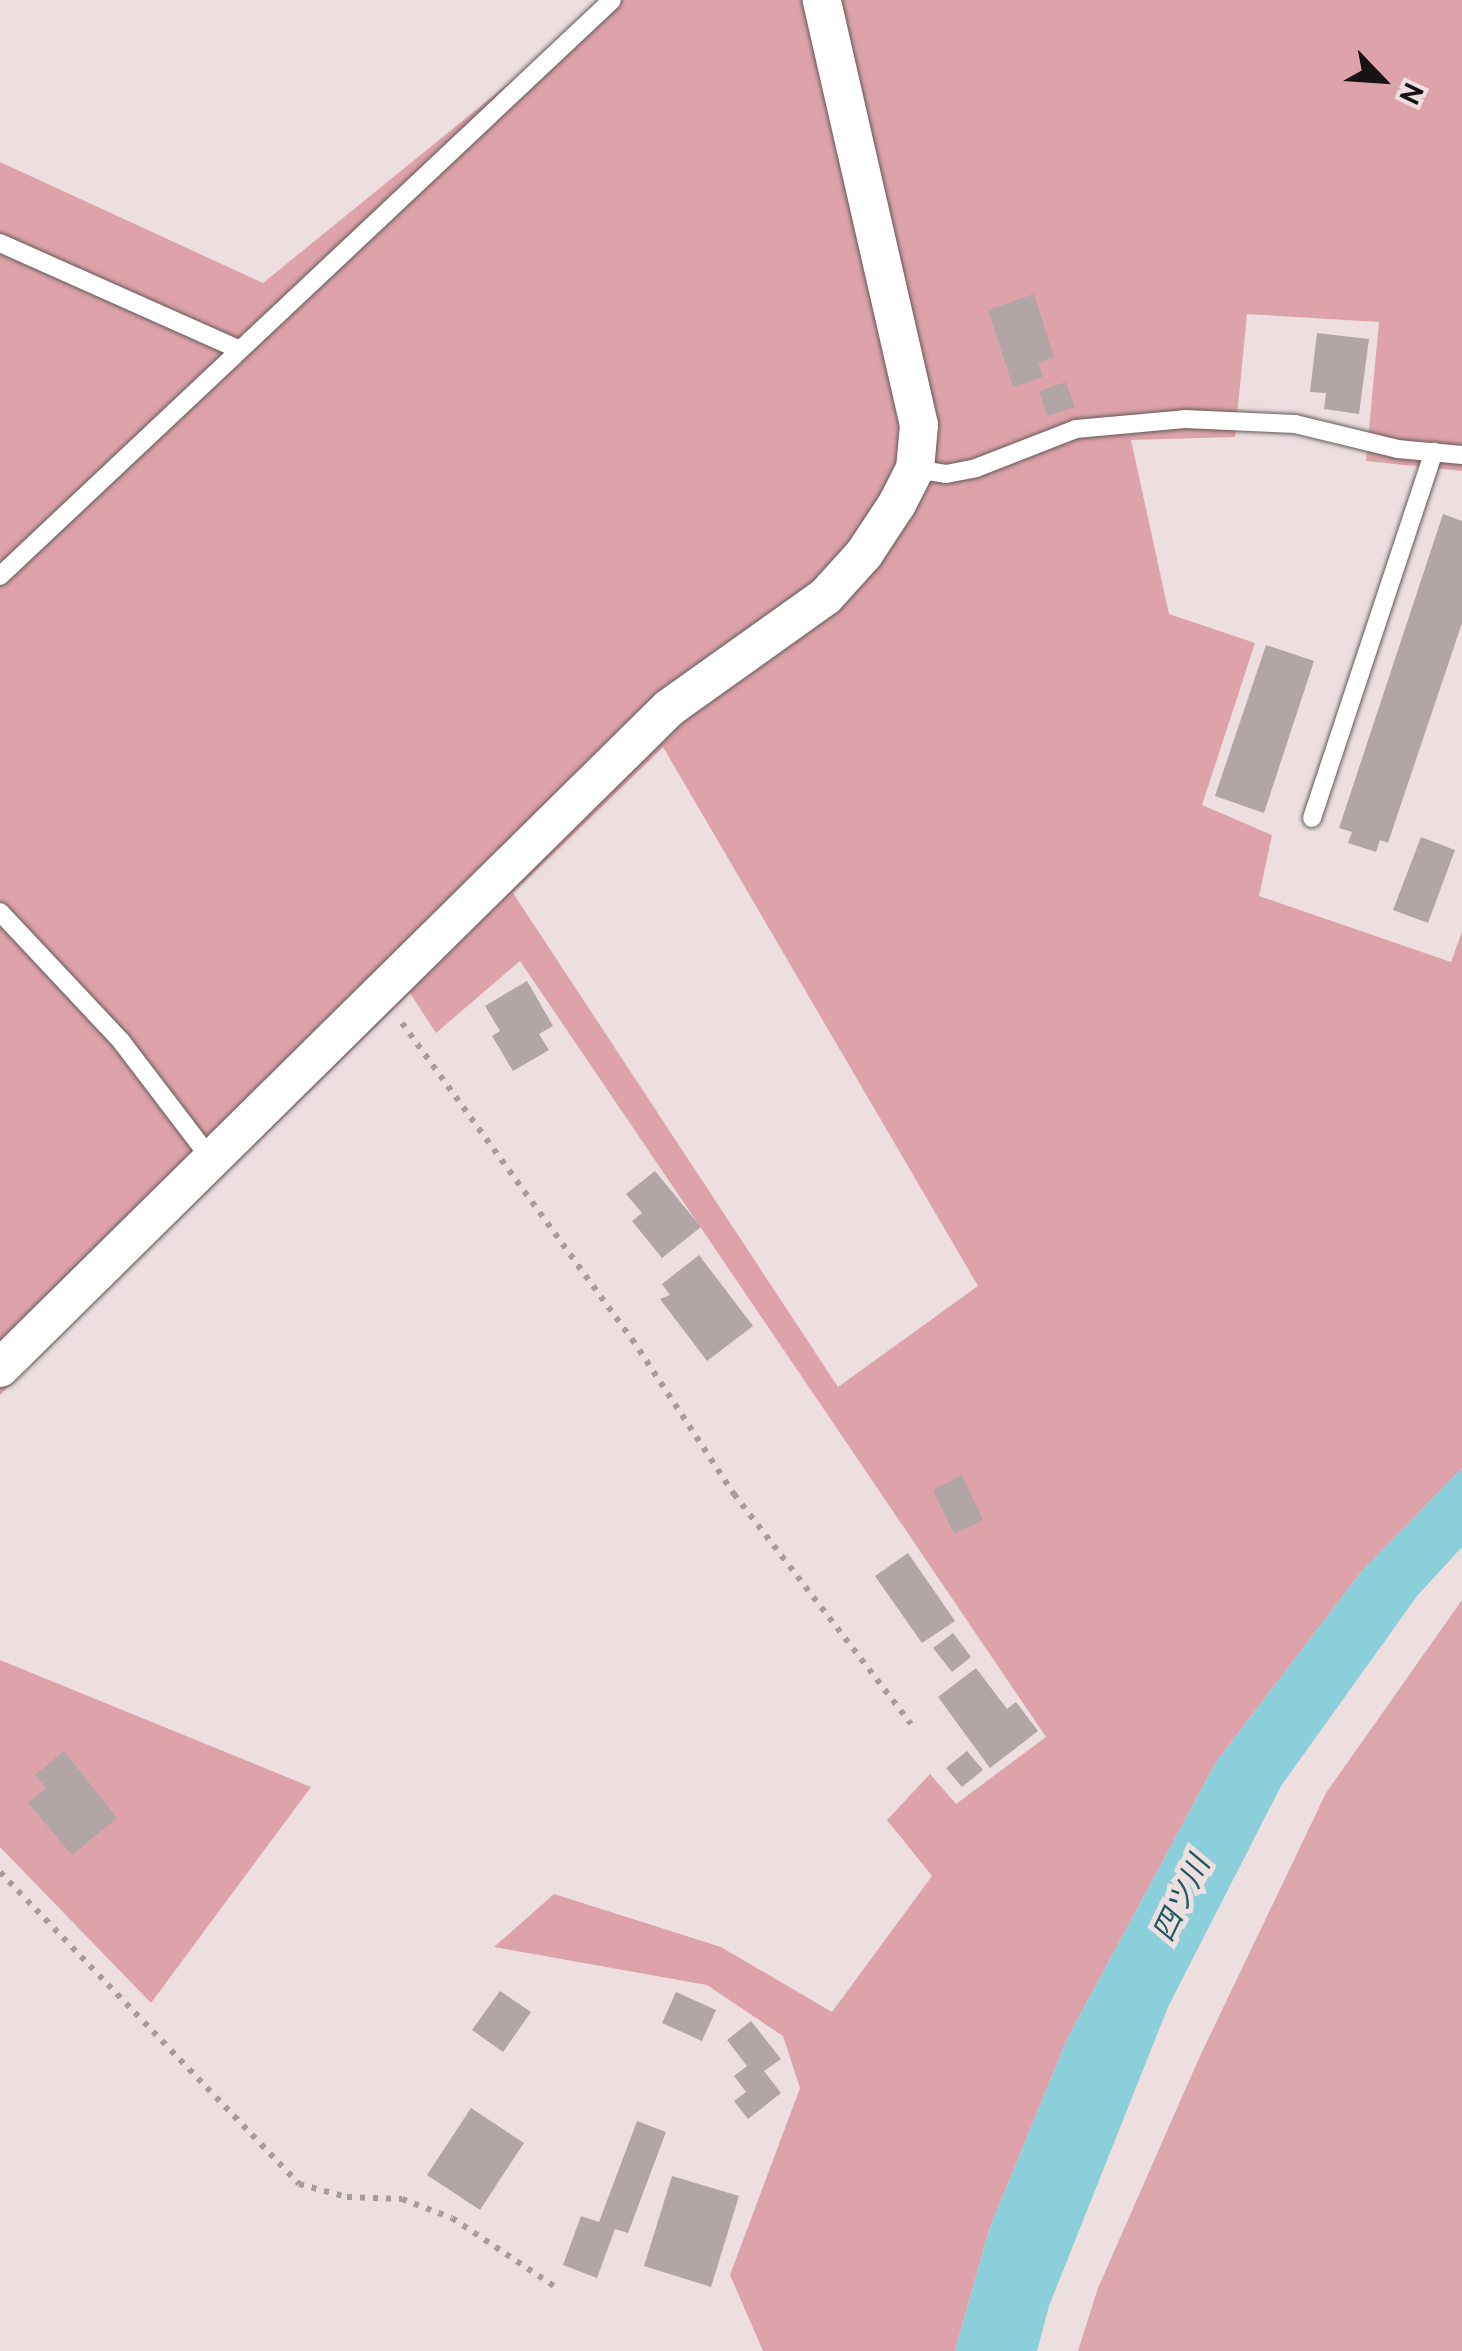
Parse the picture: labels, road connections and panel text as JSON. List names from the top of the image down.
{
  "water": ["四ツ川"],
  "north": "bottom right"
}
